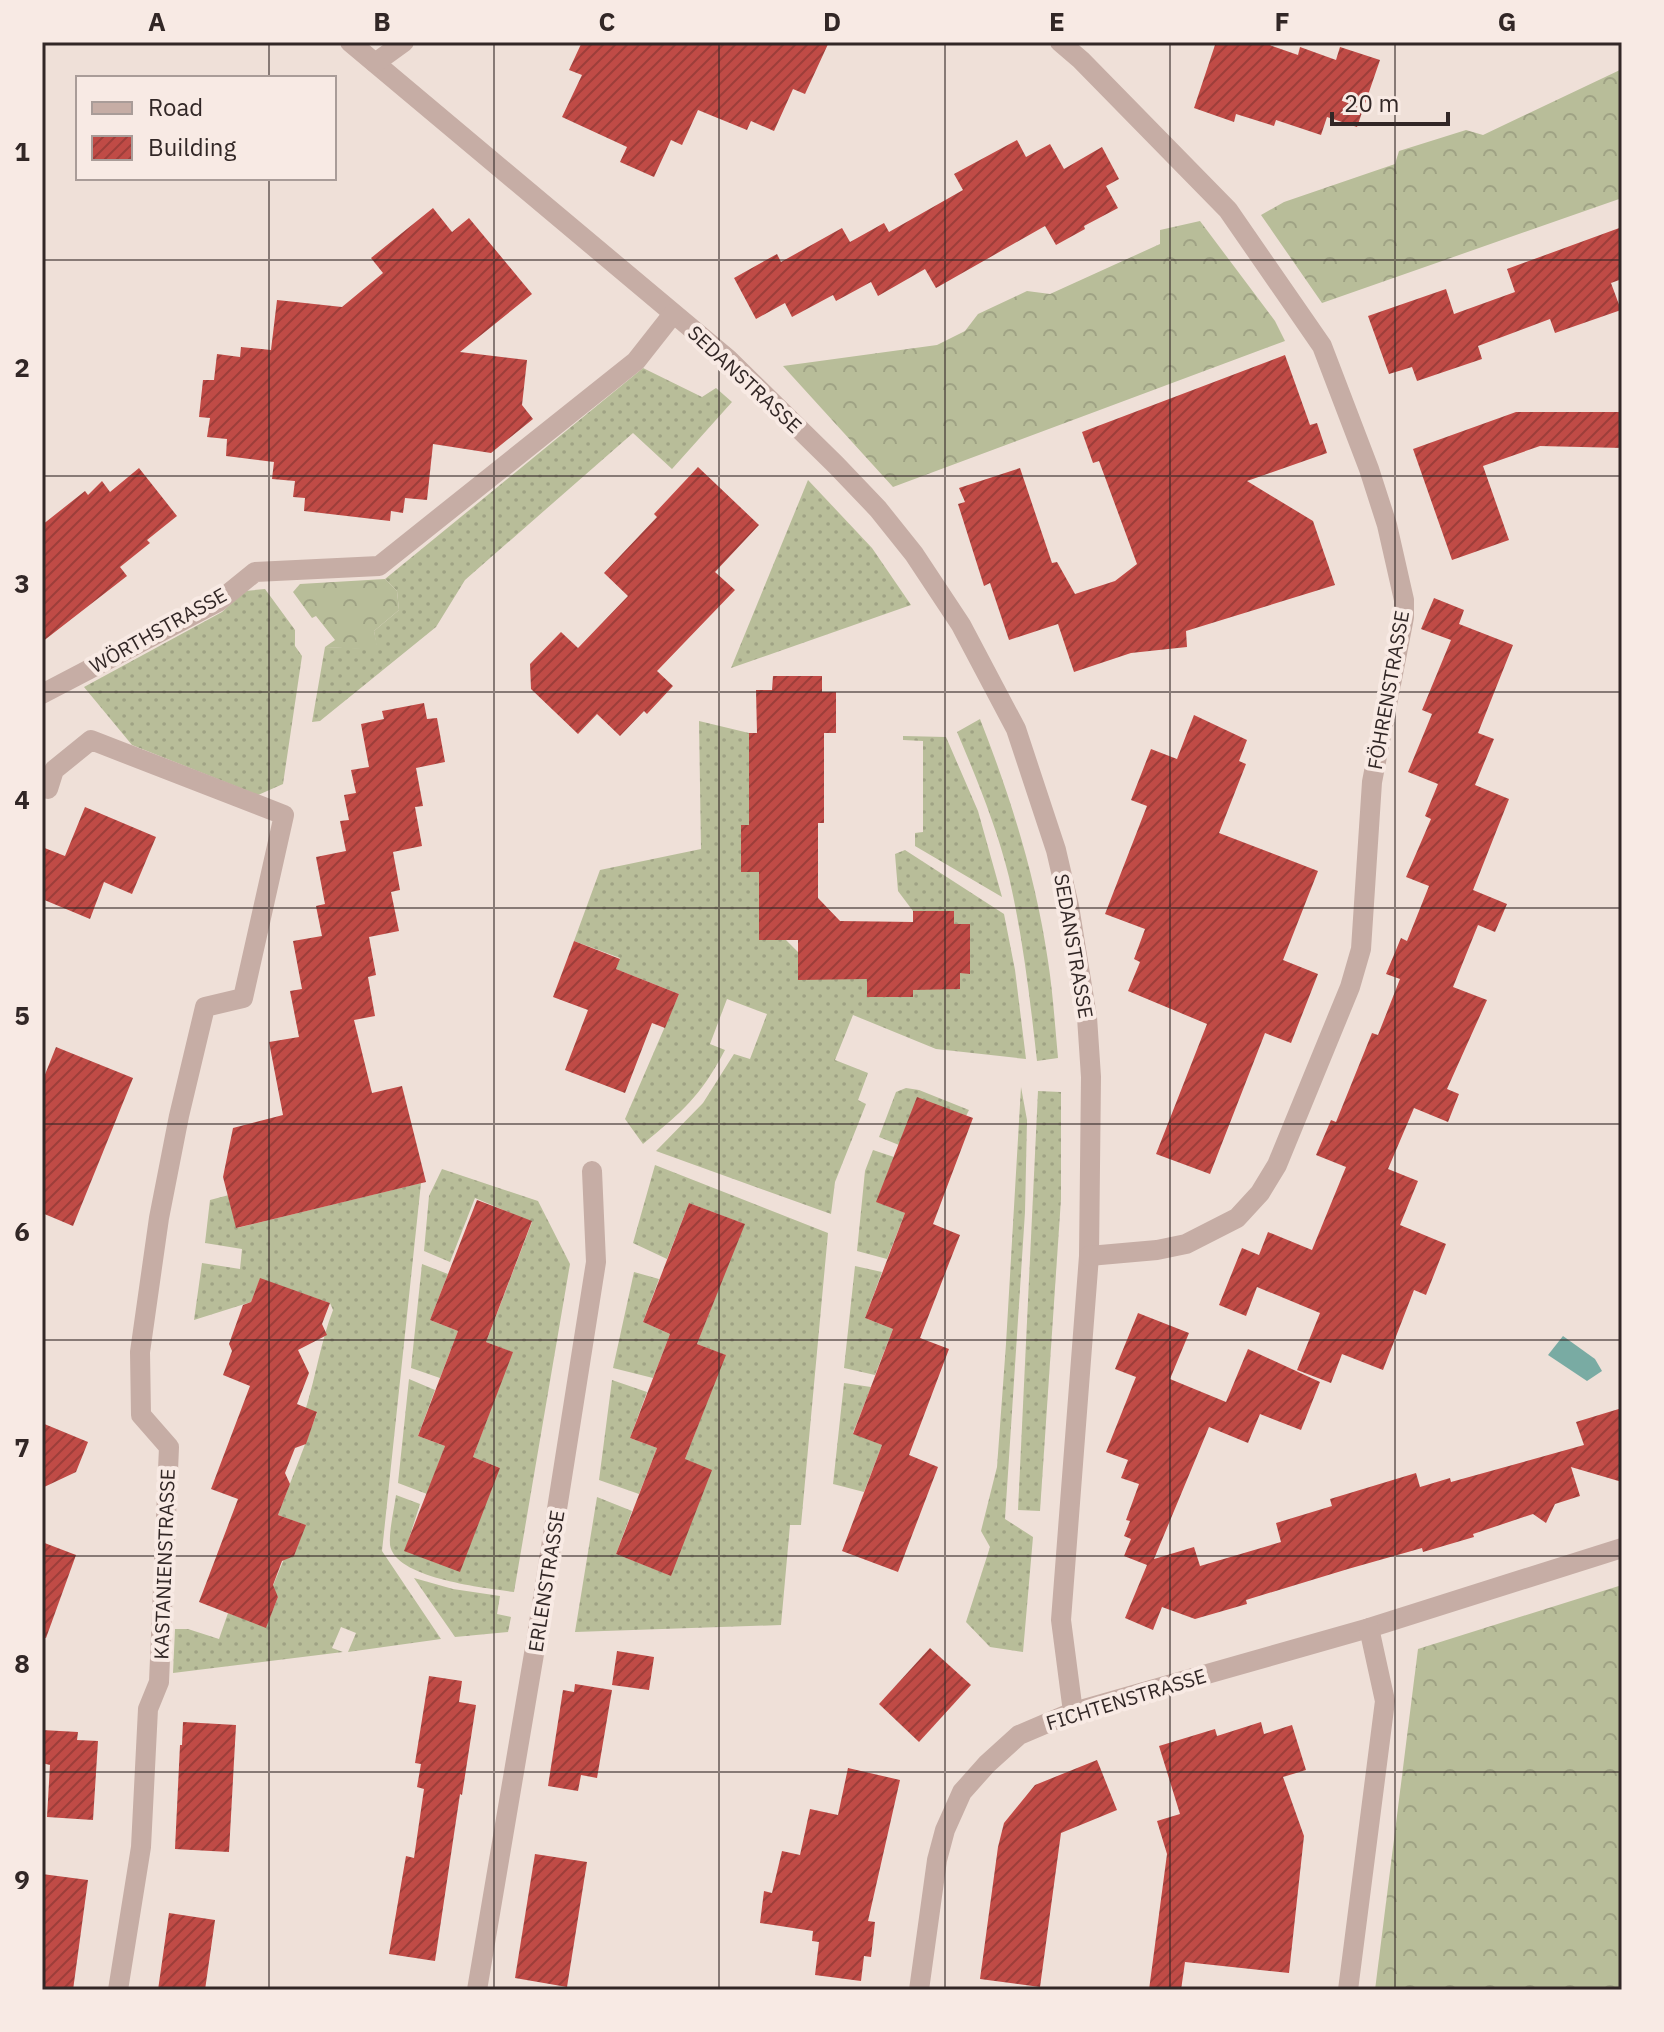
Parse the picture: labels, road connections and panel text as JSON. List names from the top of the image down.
{
  "streets": {
    "street": [
      "SEDANSTRASSE",
      "WÖRTHSTRASSE",
      "FÖHRENSTRASSE",
      "KASTANIENSTRASSE",
      "ERLENSTRASSE",
      "FICHTENSTRASSE"
    ]
  },
  "crossings": [
    ["SEDANSTRASSE", "WÖRTHSTRASSE"],
    ["SEDANSTRASSE", "FÖHRENSTRASSE"],
    ["SEDANSTRASSE", "FICHTENSTRASSE"]
  ],
  "legend": ["Road", "Building"],
  "scale_bar": "20 m",
  "grid": {
    "columns": [
      "A",
      "B",
      "C",
      "D",
      "E",
      "F",
      "G"
    ],
    "rows": [
      "1",
      "2",
      "3",
      "4",
      "5",
      "6",
      "7",
      "8",
      "9"
    ]
  }
}
